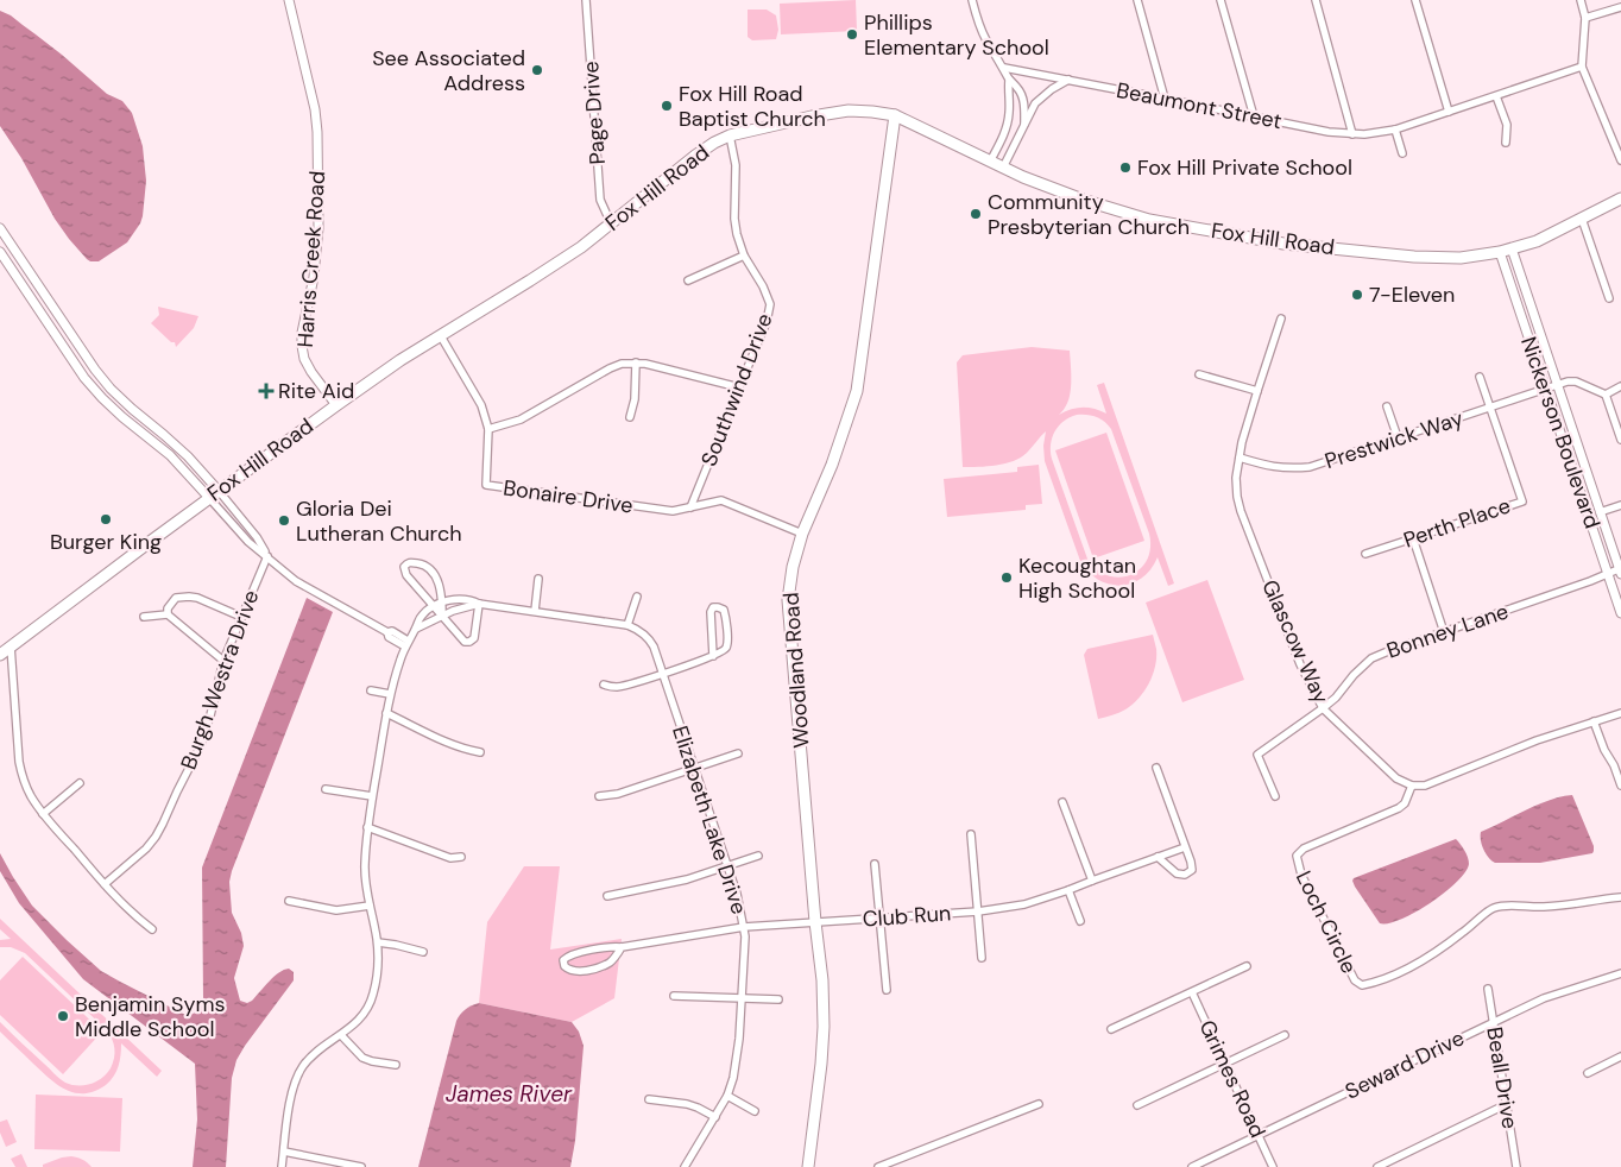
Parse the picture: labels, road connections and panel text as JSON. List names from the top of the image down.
{
  "streets": {
    "main road": ["Fox Hill Road", "Woodland Road"],
    "street": [
      "Beaumont Street",
      "Page Drive",
      "Harris Creek Road",
      "Southwind Drive",
      "Nickerson Boulevard",
      "Prestwick Way",
      "Bonaire Drive",
      "Perth Place",
      "Bonney Lane",
      "Glascow Way",
      "Burgh Westra Drive",
      "Elizabeth Lake Drive",
      "Club Run",
      "Loch Circle",
      "Seward Drive",
      "Beall Drive",
      "Grimes Road"
    ]
  },
  "crossings": [
    ["Page Drive", "Fox Hill Road"],
    ["Fox Hill Road", "Harris Creek Road"],
    ["Fox Hill Road", "Southwind Drive"],
    ["Fox Hill Road", "Nickerson Boulevard"],
    ["Fox Hill Road", "Bonaire Drive"],
    ["Fox Hill Road", "Woodland Road"],
    ["Southwind Drive", "Bonaire Drive"],
    ["Nickerson Boulevard", "Prestwick Way"],
    ["Nickerson Boulevard", "Bonney Lane"],
    ["Prestwick Way", "Perth Place"],
    ["Prestwick Way", "Glascow Way"],
    ["Bonaire Drive", "Woodland Road"],
    ["Bonney Lane", "Glascow Way"],
    ["Glascow Way", "Loch Circle"],
    ["Woodland Road", "Club Run"],
    ["Elizabeth Lake Drive", "Club Run"],
    ["Seward Drive", "Beall Drive"],
    ["Seward Drive", "Grimes Road"]
  ],
  "water": ["James River"],
  "places": {
    "other": [
      "Phillips Elementary School",
      "See Associated Address",
      "Fox Hill Road Baptist Church",
      "Fox Hill Private School",
      "Community Presbyterian Church",
      "7-Eleven",
      "Burger King",
      "Gloria Dei Lutheran Church",
      "Kecoughtan High School",
      "Benjamin Syms Middle School"
    ],
    "health": ["Rite Aid"]
  }
}
